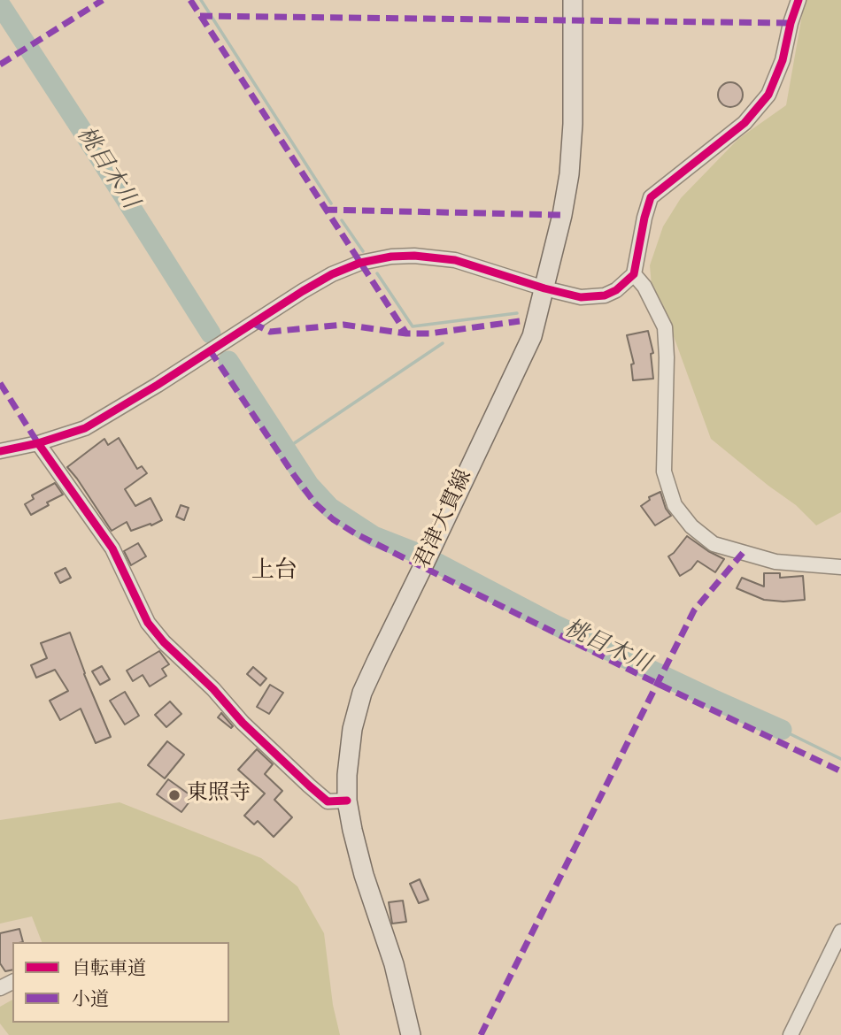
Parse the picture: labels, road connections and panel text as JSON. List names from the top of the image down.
{
  "streets": {
    "main road": ["君津大貫線"]
  },
  "districts": ["上台"],
  "water": ["桃目木川"],
  "places": ["東照寺"],
  "legend": ["自転車道", "小道"]
}
